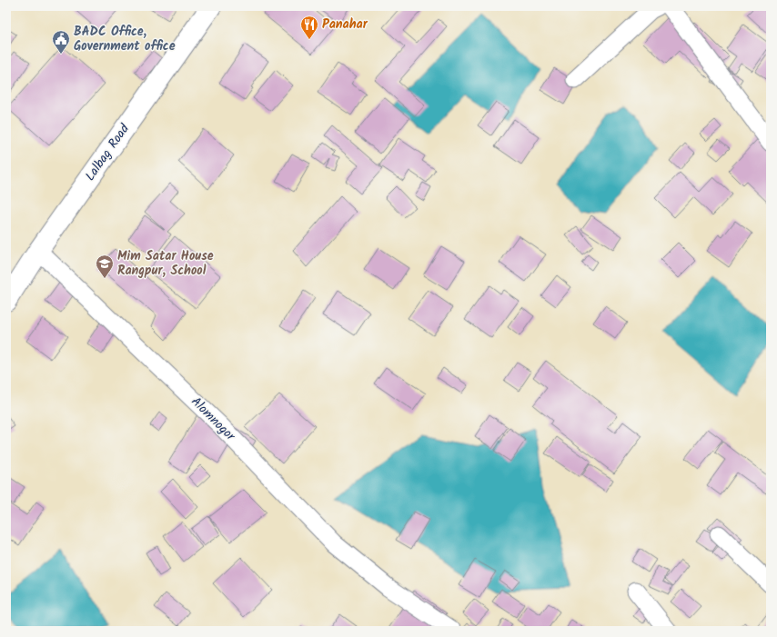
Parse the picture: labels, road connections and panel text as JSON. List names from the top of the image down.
{
  "streets": {
    "highway": ["Lalbag Road"],
    "street": ["Alomnogor"]
  },
  "crossings": [
    ["Lalbag Road", "Alomnogor"]
  ],
  "places": {
    "restaurant": ["Panahar"],
    "public building": ["BADC Office, Government office"],
    "school or university": ["Mim Satar House Rangpur, School"]
  }
}
